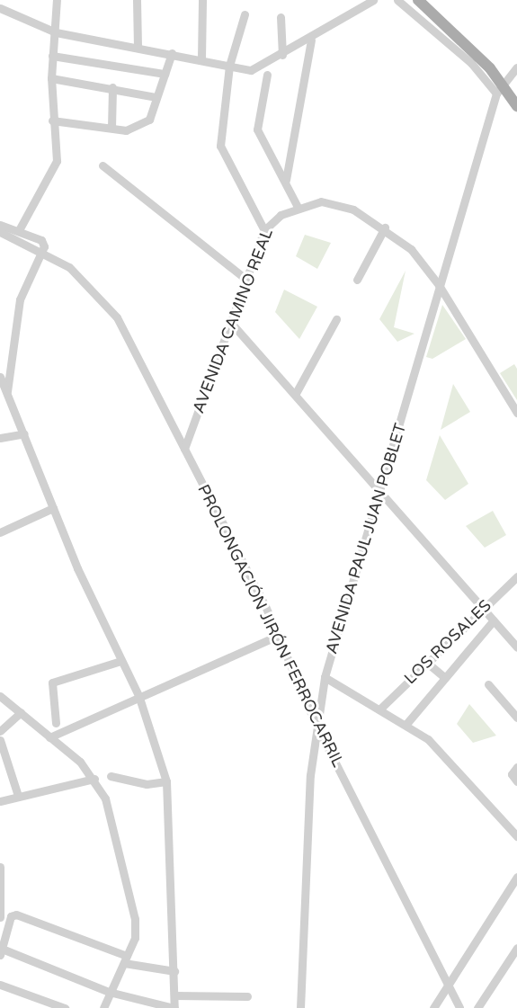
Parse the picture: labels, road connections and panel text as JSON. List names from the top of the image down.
{
  "streets": {
    "street": [
      "AVENIDA CAMINO REAL",
      "AVENIDA PAUL JUAN POBLET",
      "PROLONGACIÓN JIRÓN FERROCARRIL",
      "LOS ROSALES"
    ]
  },
  "crossings": [
    ["AVENIDA CAMINO REAL", "AVENIDA PAUL JUAN POBLET"],
    ["AVENIDA CAMINO REAL", "PROLONGACIÓN JIRÓN FERROCARRIL"],
    ["AVENIDA PAUL JUAN POBLET", "PROLONGACIÓN JIRÓN FERROCARRIL"]
  ]
}
